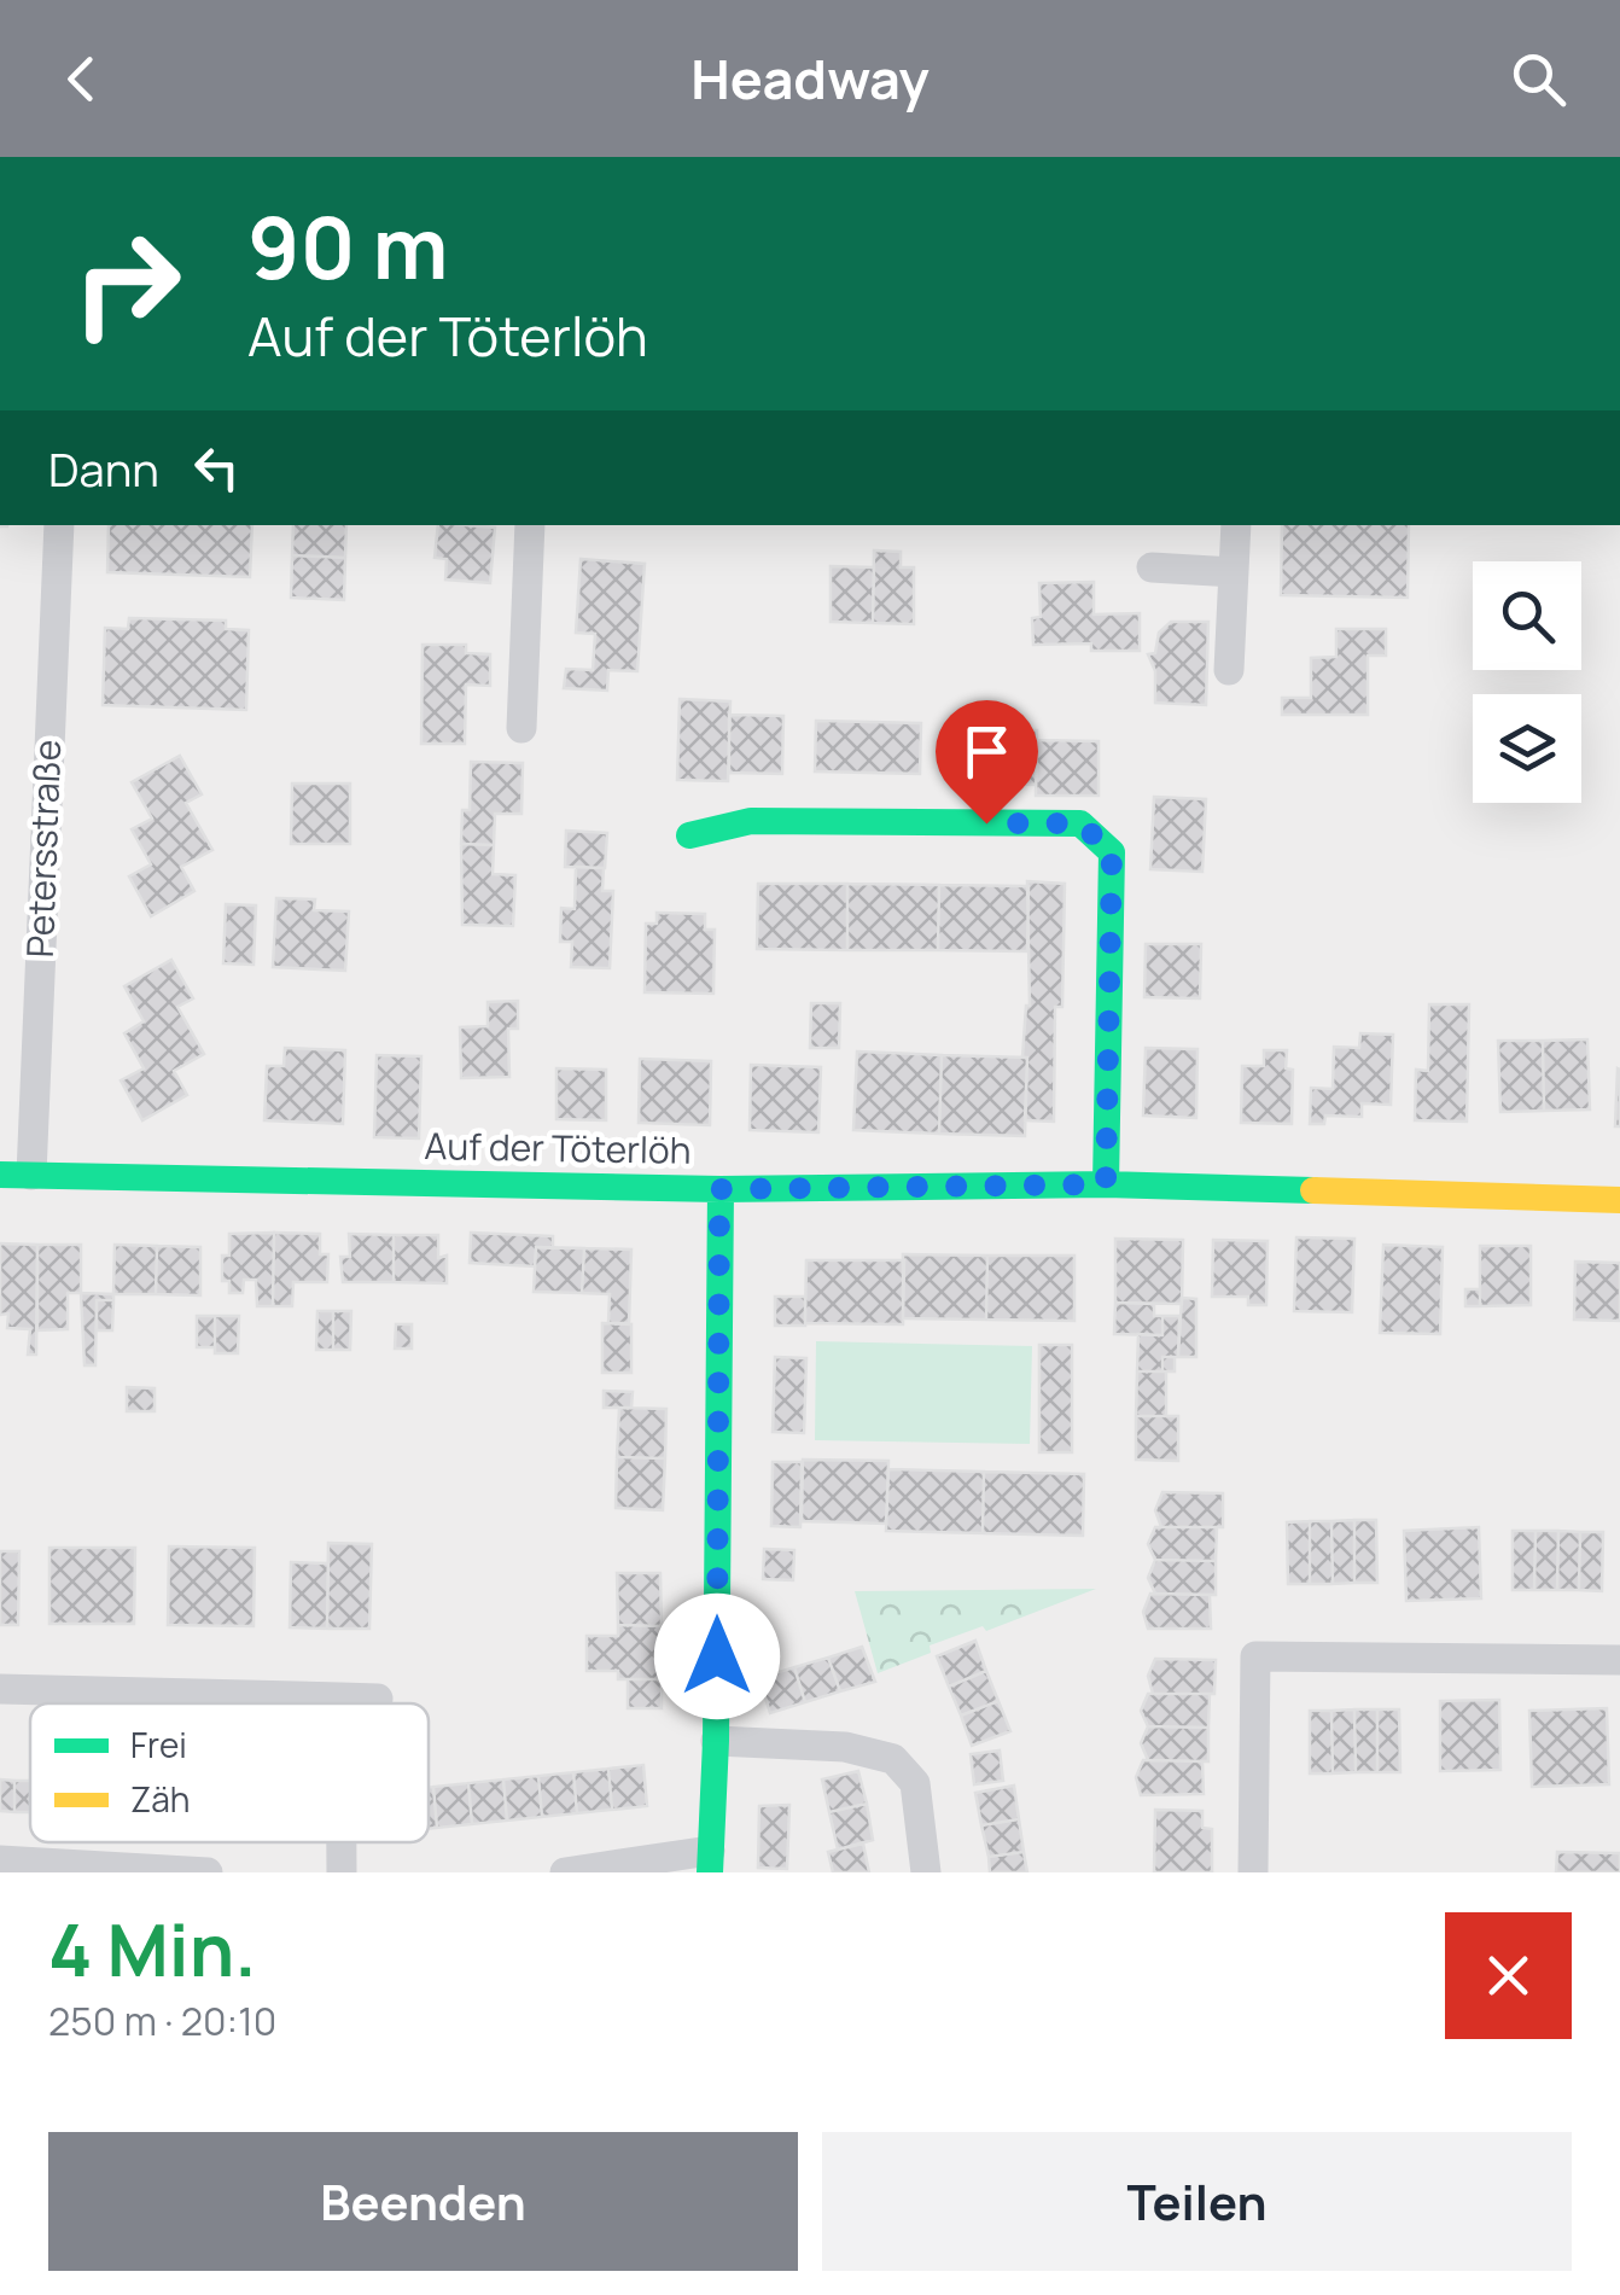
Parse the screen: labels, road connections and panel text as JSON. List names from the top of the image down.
{
  "streets": {
    "street": ["Petersstraße", "Auf der Töterlöh"]
  },
  "crossings": [
    ["Petersstraße", "Auf der Töterlöh"]
  ],
  "legend": ["Frei", "Zäh"],
  "page": {
    "header": "Headway",
    "turn": ["90 m", "Auf der Töterlöh"],
    "then": "Dann",
    "heading": ["4 Min.", "250 m · 20:10"],
    "buttons": ["Beenden", "Teilen"]
  }
}
